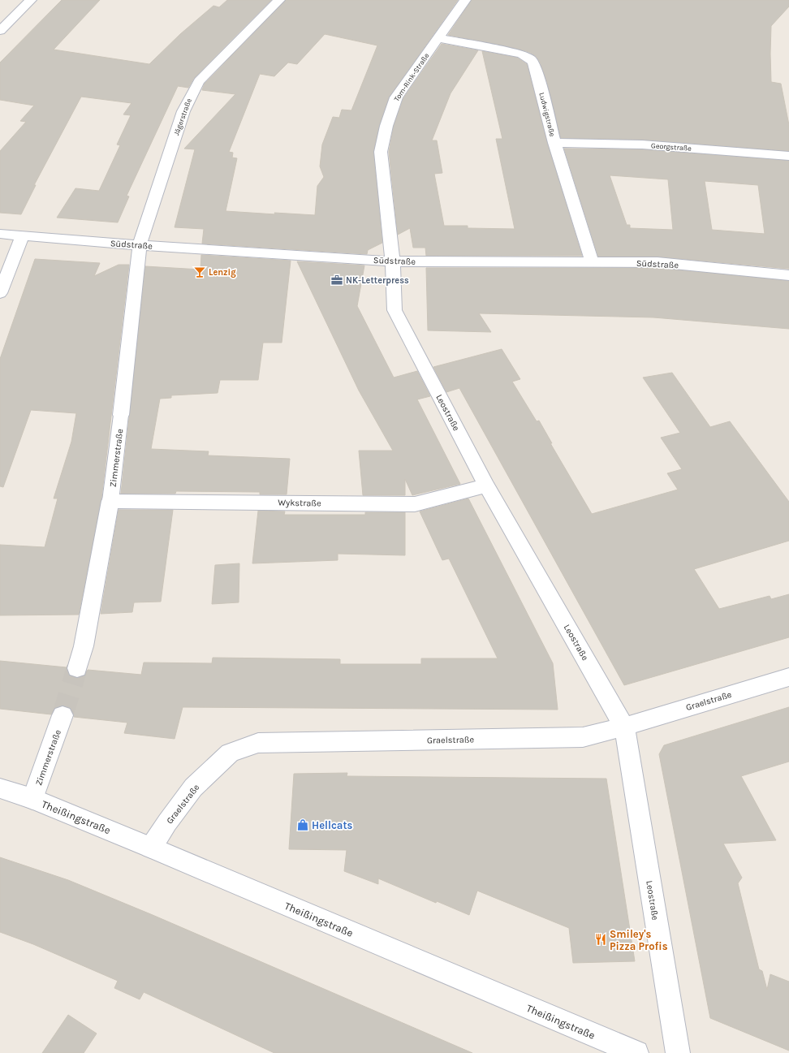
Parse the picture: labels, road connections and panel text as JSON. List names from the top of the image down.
{
  "streets": {
    "street": [
      "Tom-Rink-Straße",
      "Ludwigstraße",
      "Jägerstraße",
      "Georgstraße",
      "Südstraße",
      "Leostraße",
      "Zimmerstraße",
      "Wykstraße",
      "Graelstraße",
      "Theißingstraße"
    ]
  },
  "crossings": [
    ["Tom-Rink-Straße", "Ludwigstraße"],
    ["Tom-Rink-Straße", "Südstraße"],
    ["Tom-Rink-Straße", "Leostraße"],
    ["Ludwigstraße", "Georgstraße"],
    ["Ludwigstraße", "Südstraße"],
    ["Jägerstraße", "Südstraße"],
    ["Jägerstraße", "Zimmerstraße"],
    ["Südstraße", "Leostraße"],
    ["Südstraße", "Zimmerstraße"],
    ["Leostraße", "Wykstraße"],
    ["Leostraße", "Graelstraße"],
    ["Zimmerstraße", "Wykstraße"],
    ["Zimmerstraße", "Theißingstraße"],
    ["Graelstraße", "Theißingstraße"]
  ],
  "places": {
    "bar": ["Lenzig"],
    "office": ["NK-Letterpress"],
    "shop": ["Hellcats"],
    "restaurant": ["Smiley's Pizza Profis"]
  }
}
